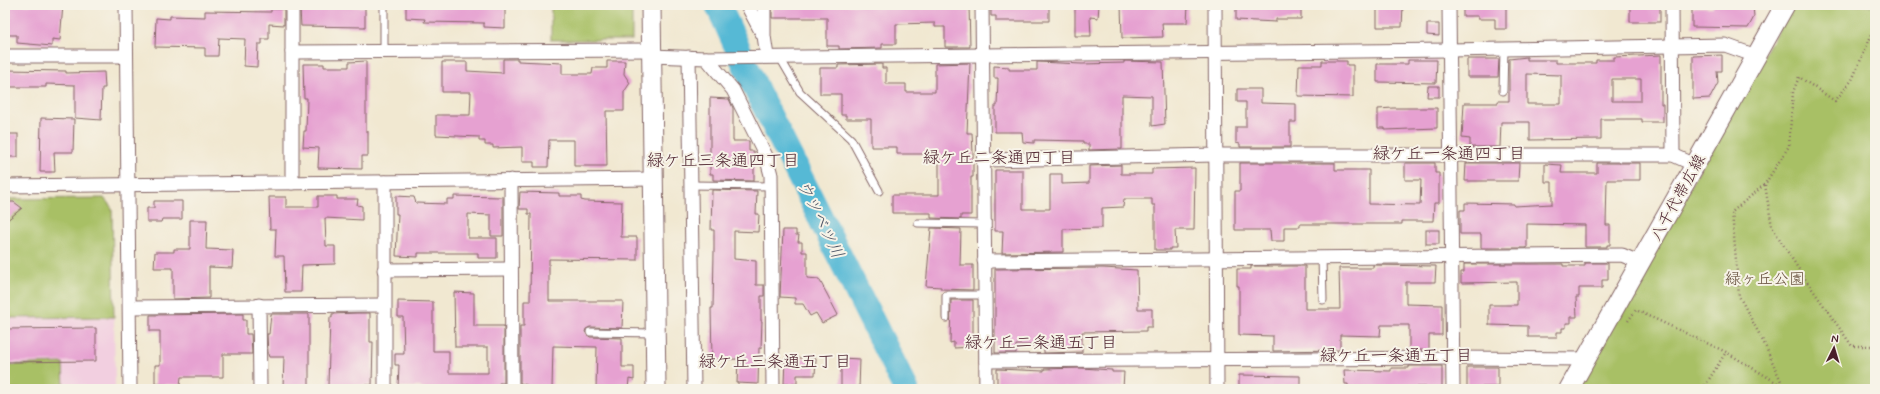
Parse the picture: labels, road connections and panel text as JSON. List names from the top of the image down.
{
  "streets": {
    "main road": ["八千代帯広線"]
  },
  "districts": [
    "緑ケ丘一条通四丁目",
    "緑ケ丘二条通四丁目",
    "緑ケ丘三条通四丁目",
    "緑ケ丘二条通五丁目",
    "緑ケ丘一条通五丁目",
    "緑ケ丘三条通五丁目"
  ],
  "water": ["ウツベツ川"],
  "parks": ["緑ヶ丘公園"],
  "north": "top"
}
